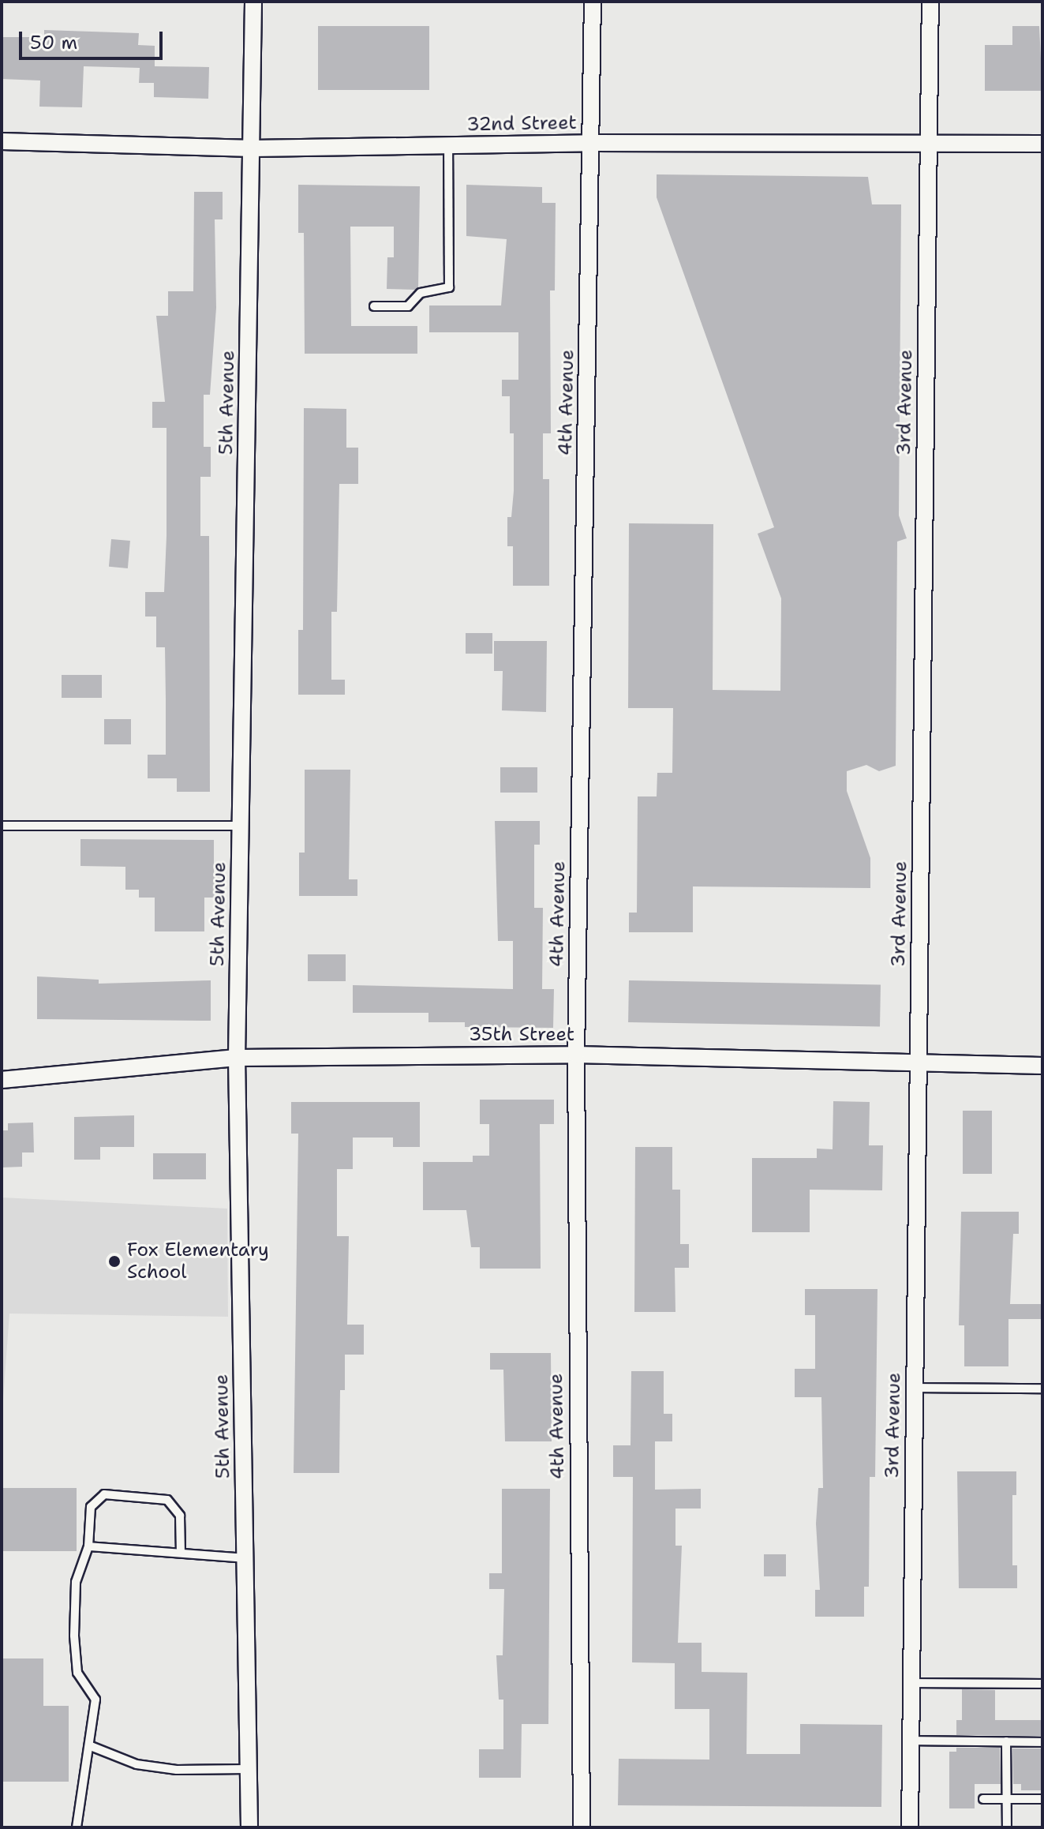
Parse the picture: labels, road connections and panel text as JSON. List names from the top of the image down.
{
  "streets": {
    "street": [
      "32nd Street",
      "5th Avenue",
      "4th Avenue",
      "3rd Avenue",
      "35th Street"
    ]
  },
  "crossings": [
    ["32nd Street", "5th Avenue"],
    ["32nd Street", "4th Avenue"],
    ["32nd Street", "3rd Avenue"],
    ["5th Avenue", "35th Street"],
    ["4th Avenue", "35th Street"],
    ["3rd Avenue", "35th Street"]
  ],
  "places": ["Fox Elementary School"],
  "scale_bar": "50 m"
}
